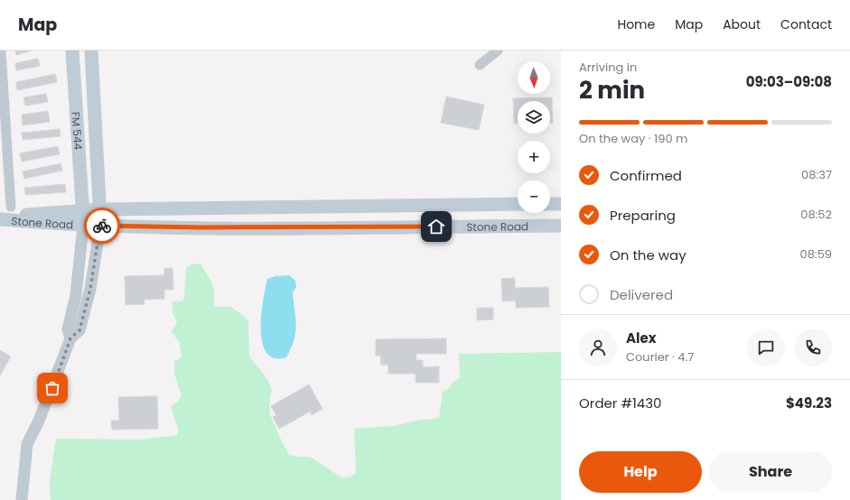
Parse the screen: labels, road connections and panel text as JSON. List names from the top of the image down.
{
  "streets": {
    "main road": ["FM 544", "Stone Road"]
  },
  "crossings": [
    ["FM 544", "Stone Road"]
  ],
  "north": "bottom",
  "page": {
    "header": "Map",
    "nav": [
      "Home",
      "Map",
      "About",
      "Contact"
    ],
    "heading": ["2 min", "Arriving in", "09:03–09:08"],
    "panel": [
      "Alex",
      "Courier · 4.7",
      "Order #1430",
      "$49.23"
    ],
    "map_buttons": ["+", "−"],
    "bar": "On the way · 190 m",
    "list": [
      ["Confirmed", "08:37"],
      ["Preparing", "08:52"],
      ["On the way", "08:59"],
      "Delivered"
    ],
    "buttons": ["Help", "Share"]
  }
}
